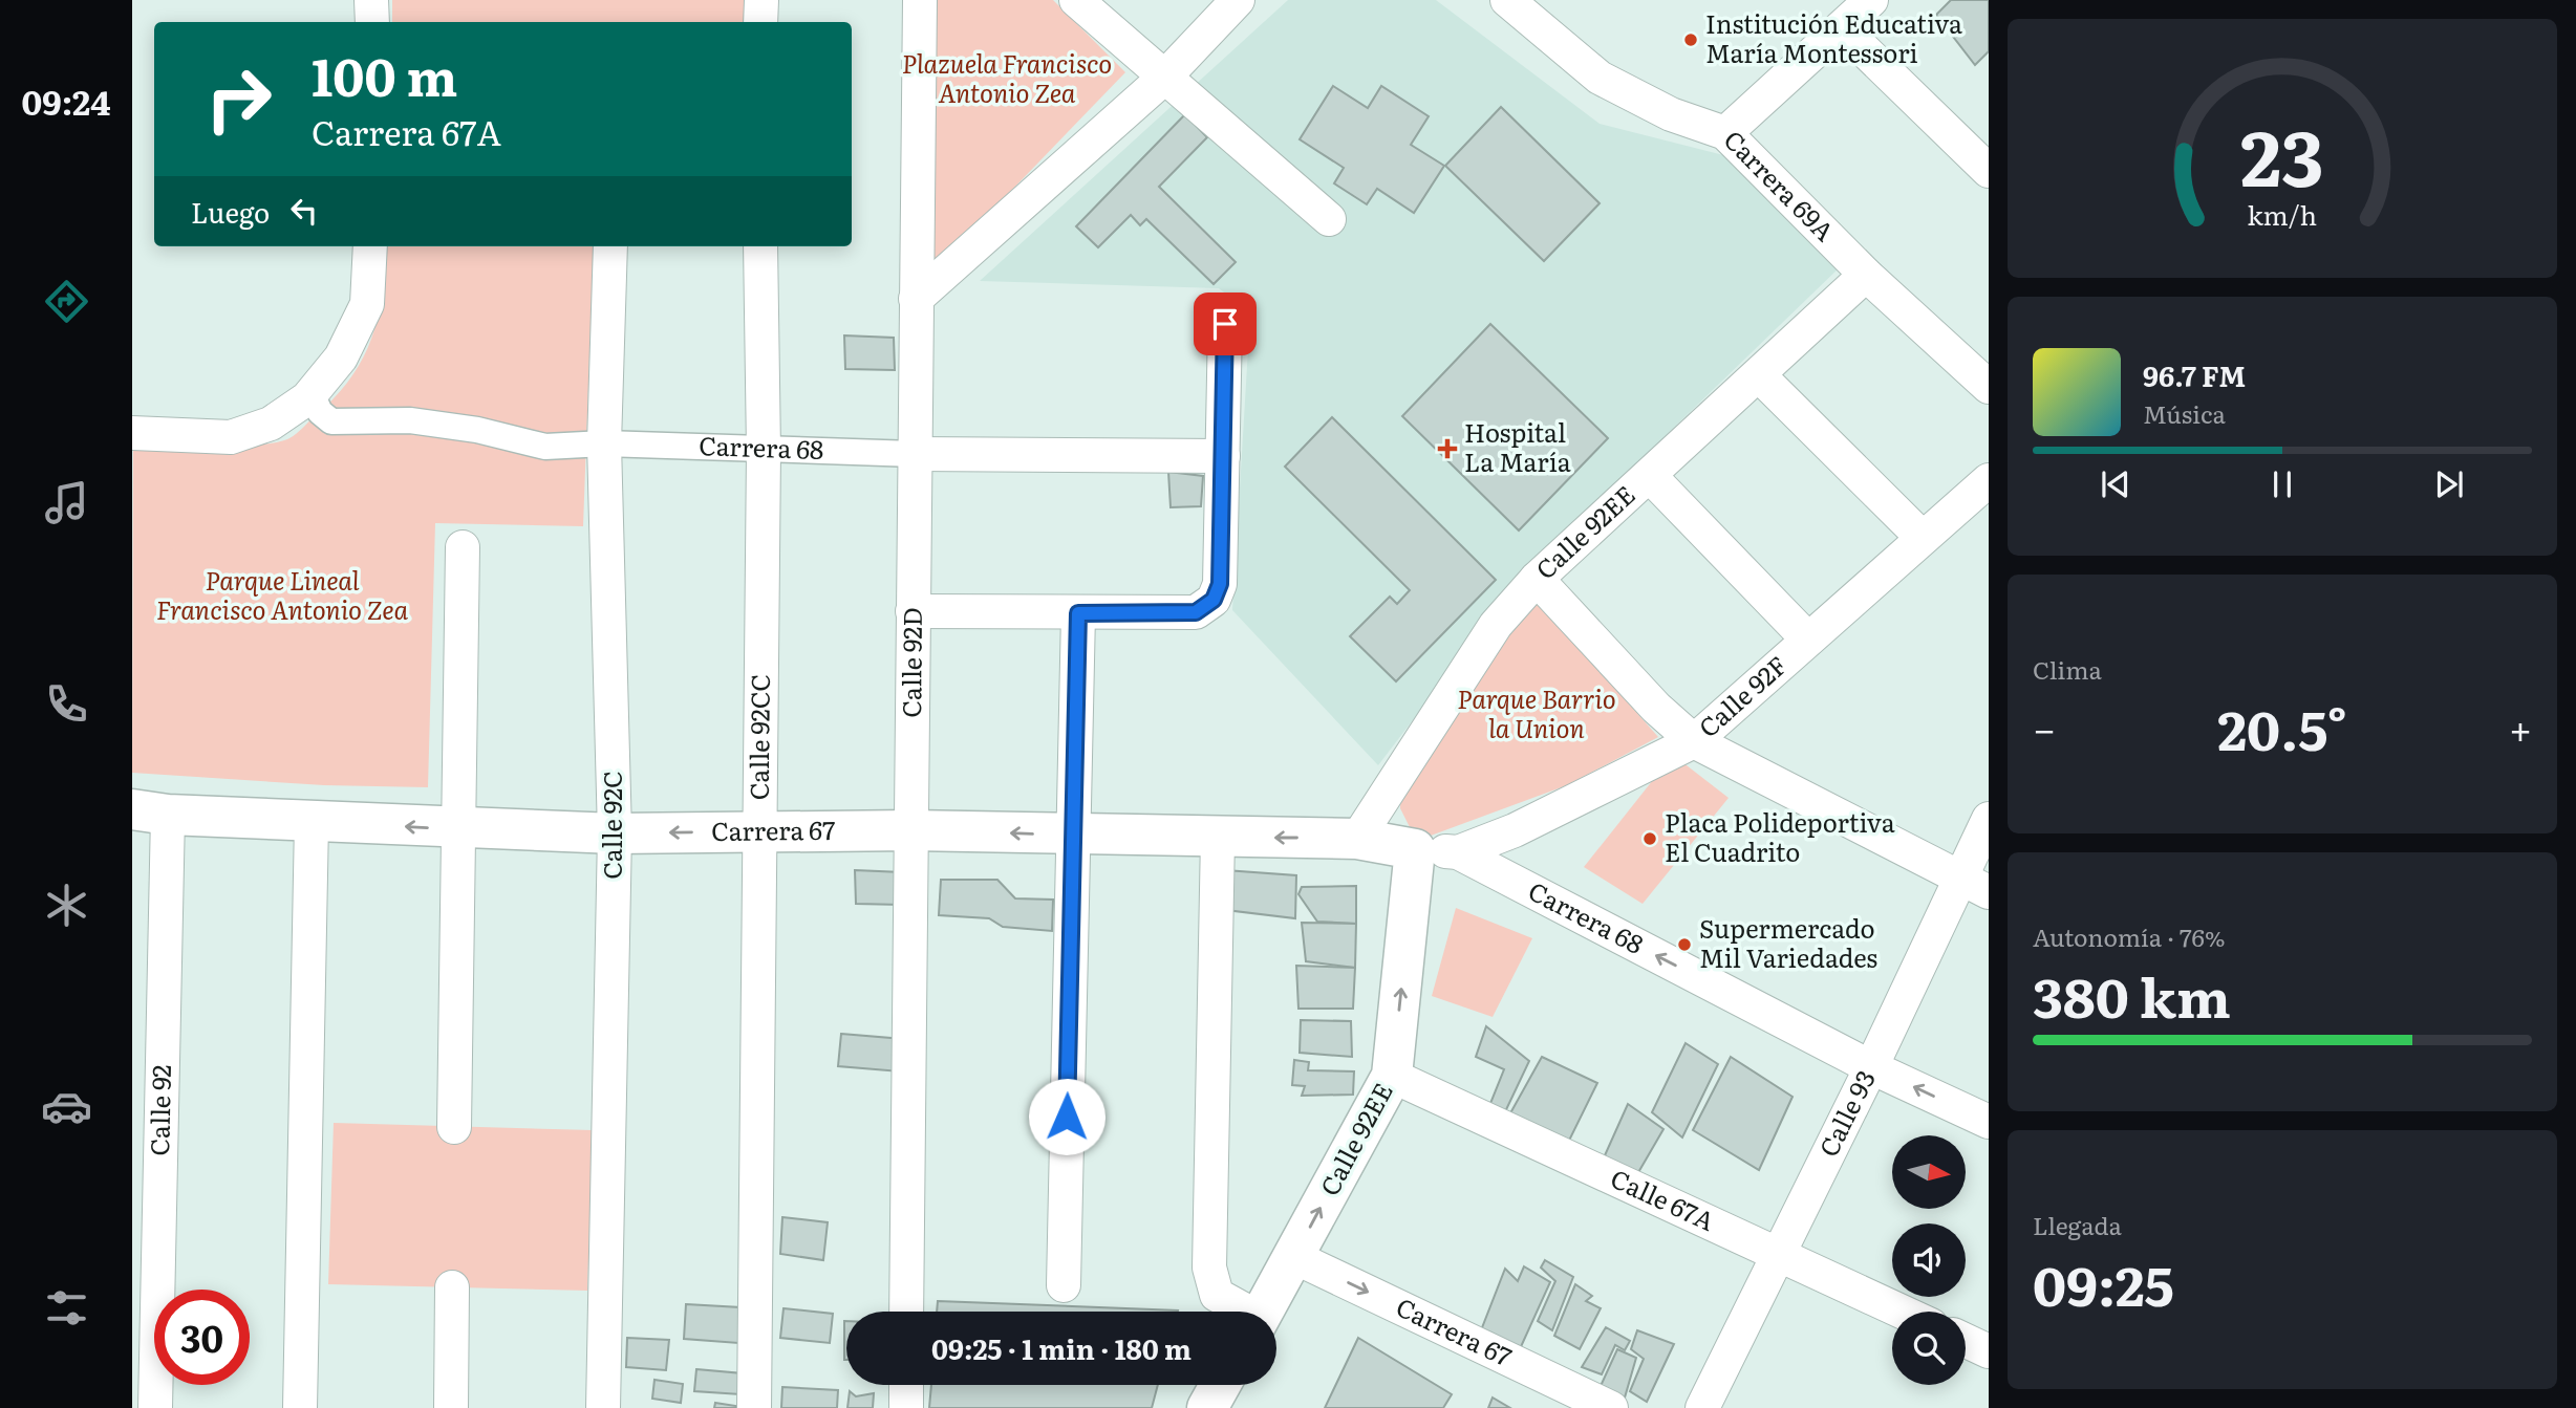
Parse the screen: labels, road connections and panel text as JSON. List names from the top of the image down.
{
  "streets": {
    "street": [
      "Carrera 69A",
      "Carrera 68",
      "Calle 92EE",
      "Calle 92D",
      "Calle 92F",
      "Calle 92CC",
      "Calle 92C",
      "Carrera 67",
      "Calle 92",
      "Calle 93",
      "Calle 67A"
    ]
  },
  "crossings": [
    ["Carrera 69A", "Calle 92EE"],
    ["Carrera 68", "Calle 92EE"],
    ["Carrera 68", "Calle 92D"],
    ["Carrera 68", "Calle 92F"],
    ["Carrera 68", "Calle 92CC"],
    ["Carrera 68", "Calle 92C"],
    ["Carrera 68", "Carrera 67"],
    ["Carrera 68", "Calle 93"],
    ["Calle 92EE", "Carrera 67"],
    ["Calle 92EE", "Calle 67A"],
    ["Calle 92D", "Carrera 67"],
    ["Calle 92CC", "Carrera 67"],
    ["Calle 92C", "Carrera 67"],
    ["Carrera 67", "Calle 92"],
    ["Calle 93", "Calle 67A"]
  ],
  "parks": ["Plazuela Francisco Antonio Zea", "Parque Lineal Francisco Antonio Zea", "Parque Barrio la Union"],
  "places": {
    "other": ["Institución Educativa María Montessori", "Placa Polideportiva El Cuadrito", "Supermercado Mil Variedades"],
    "health": ["Hospital La María"]
  },
  "north": "right",
  "page": {
    "tabs": "09:24",
    "turn": ["100 m", "Carrera 67A"],
    "then": "Luego",
    "song": ["96.7 FM", "Música"],
    "tile": [
      "Clima",
      ["Autonomía · 76%", "380 km"],
      ["Llegada", "09:25"]
    ],
    "heat": ["−", "20.5°", "+"],
    "limit": "30",
    "trip": "09:25 · 1 min · 180 m",
    "gauge": ["23", "km/h"]
  }
}
